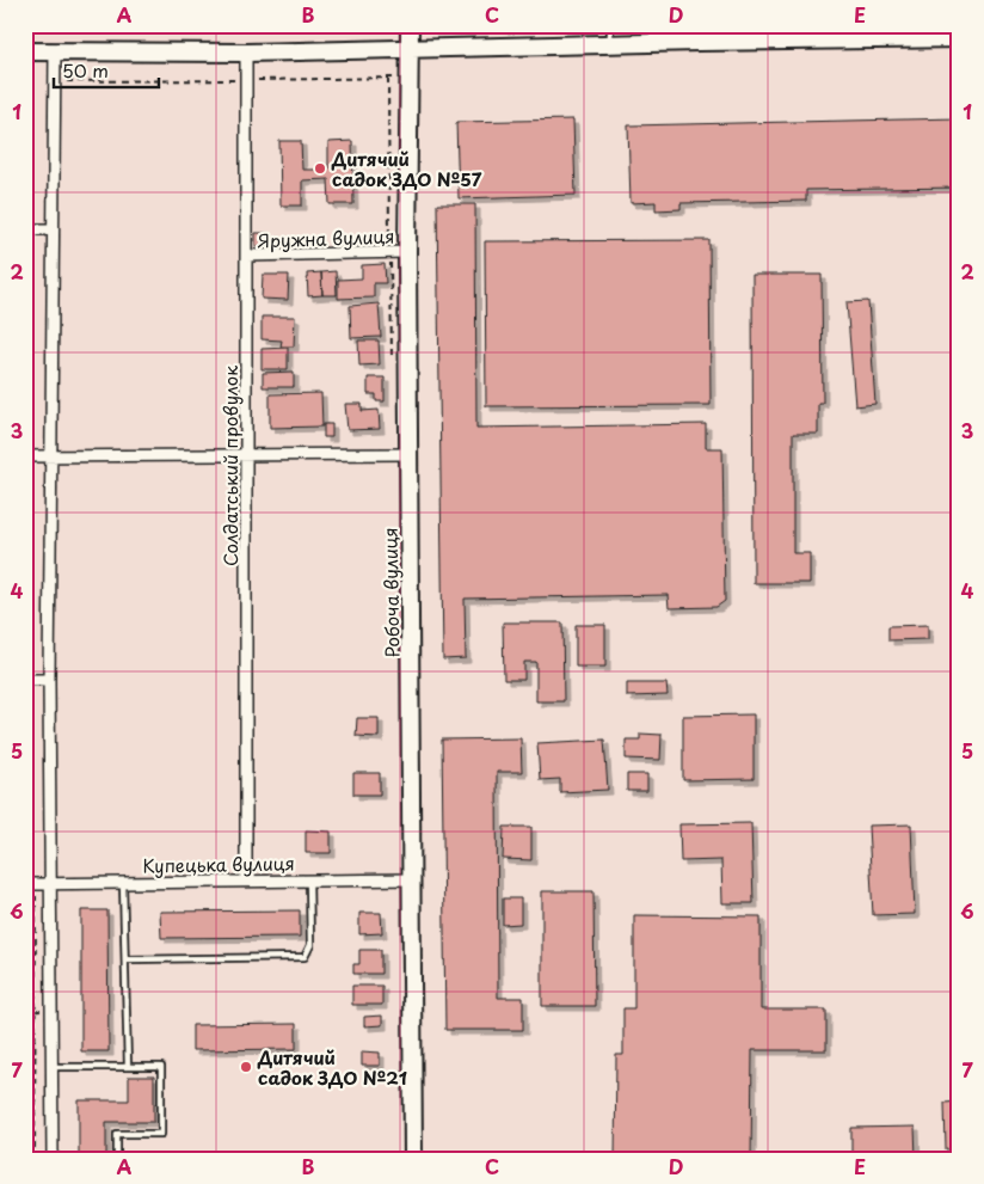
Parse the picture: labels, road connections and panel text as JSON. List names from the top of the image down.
{
  "streets": {
    "street": [
      "Яружна вулиця",
      "Солдатський провулок",
      "Робоча вулиця",
      "Купецька вулиця"
    ]
  },
  "crossings": [
    ["Яружна вулиця", "Солдатський провулок"],
    ["Яружна вулиця", "Робоча вулиця"],
    ["Солдатський провулок", "Купецька вулиця"],
    ["Робоча вулиця", "Купецька вулиця"]
  ],
  "places": ["Дитячий садок ЗДО №57", "Дитячий садок ЗДО №21"],
  "scale_bar": "50 m",
  "grid": {
    "columns": [
      "A",
      "B",
      "C",
      "D",
      "E"
    ],
    "rows": [
      "1",
      "2",
      "3",
      "4",
      "5",
      "6",
      "7"
    ]
  }
}
